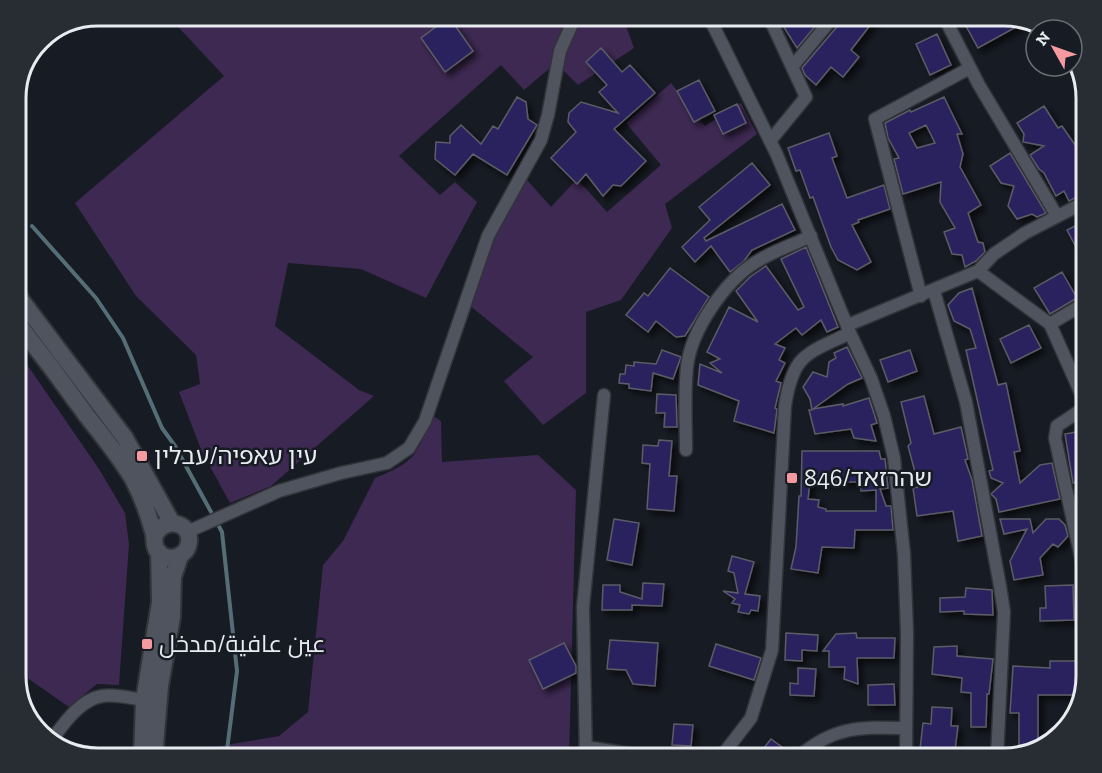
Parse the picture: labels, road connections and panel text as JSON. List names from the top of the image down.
{
  "places": {
    "transit": ["עין עאפיה/עבלין", "846/שהרזאד", "عين عافية/مدخل"]
  },
  "north": "top left"
}
